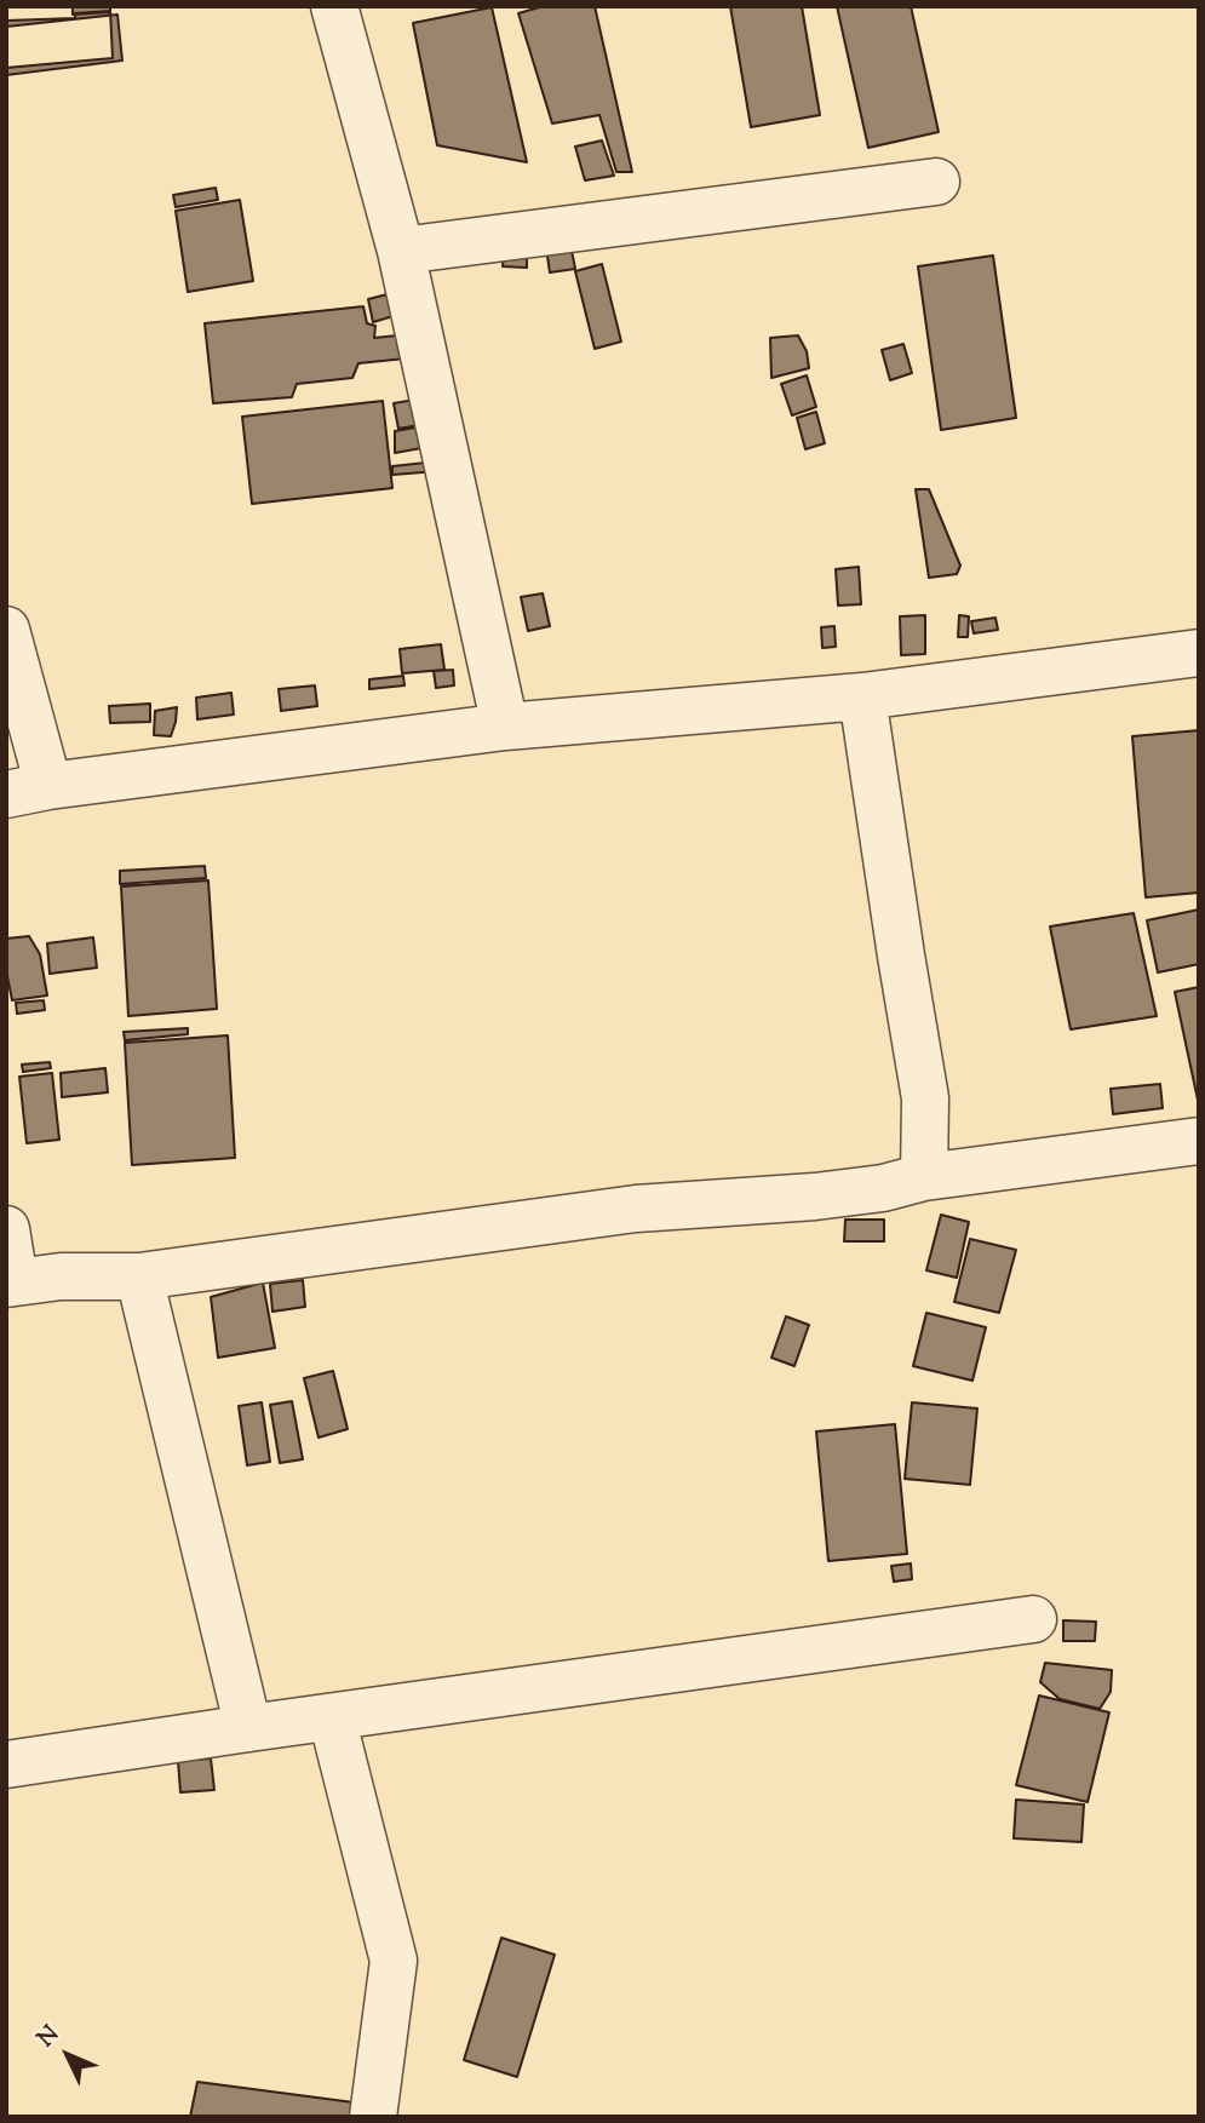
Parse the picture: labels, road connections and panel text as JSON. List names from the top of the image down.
{
  "north": "top left"
}
